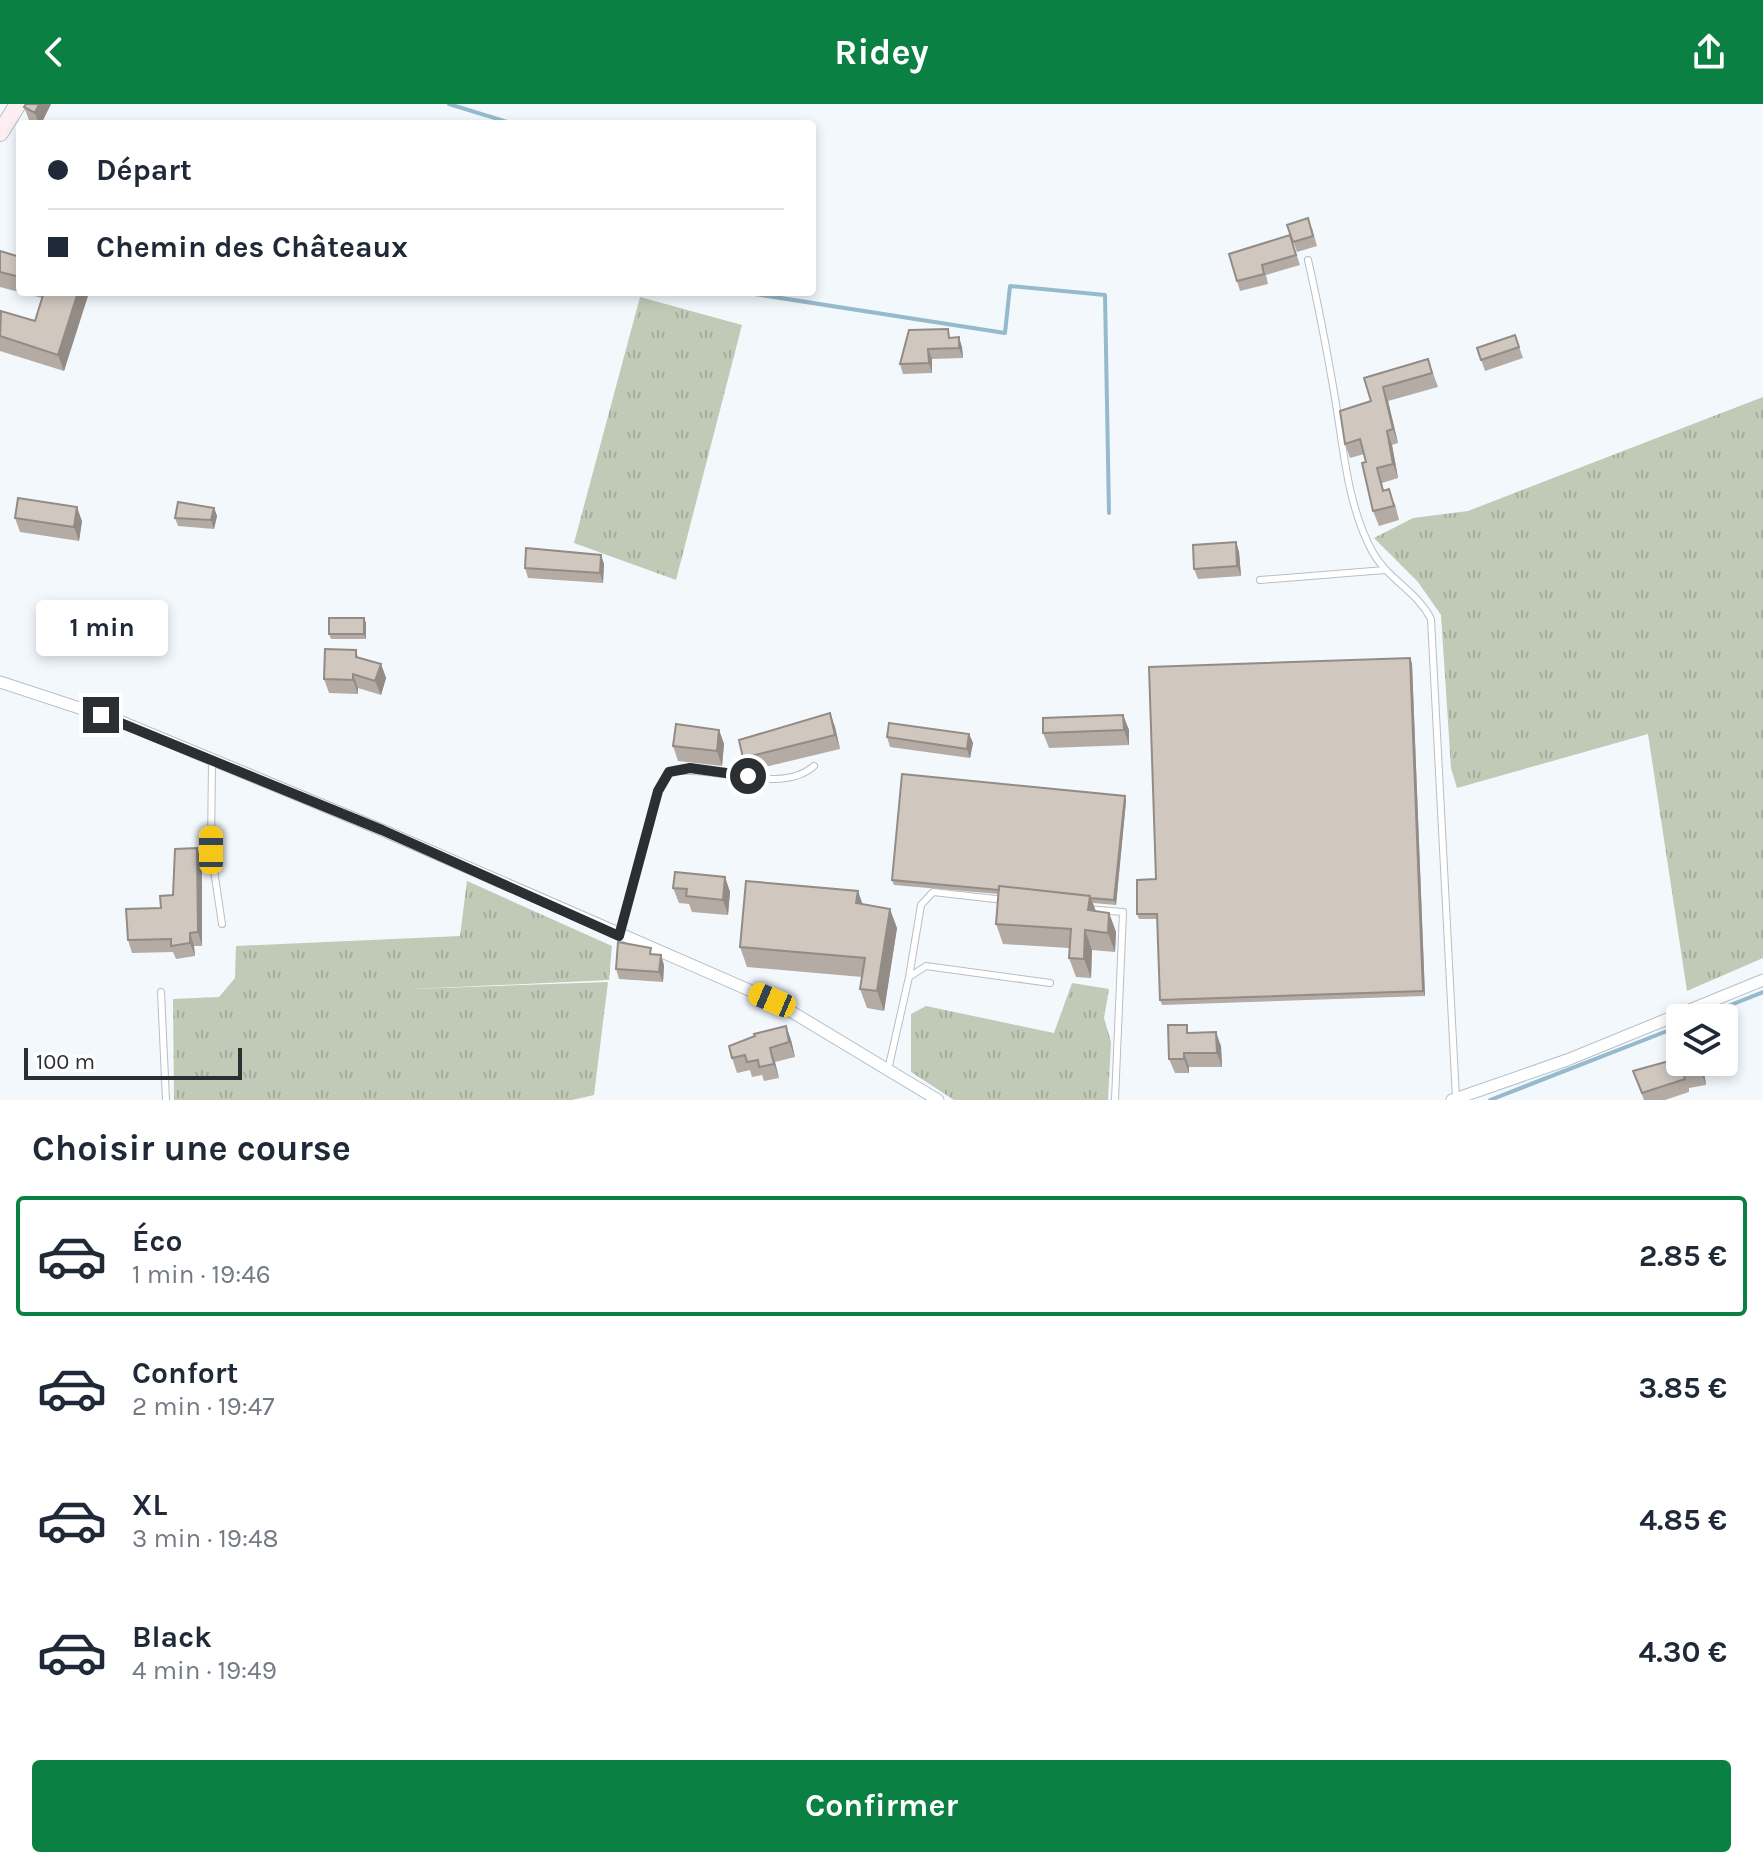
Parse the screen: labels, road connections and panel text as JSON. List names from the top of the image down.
{
  "scale_bar": "100 m",
  "page": {
    "header": "Ridey",
    "banner": ["Départ", "Chemin des Châteaux"],
    "bubble": "1 min",
    "scale": "100 m",
    "heading": "Choisir une course",
    "list": [
      {
        "name": "Éco",
        "note": "1 min · 19:46",
        "value": "2.85 €"
      },
      {
        "name": "Confort",
        "note": "2 min · 19:47",
        "value": "3.85 €"
      },
      {
        "name": "XL",
        "note": "3 min · 19:48",
        "value": "4.85 €"
      },
      {
        "name": "Black",
        "note": "4 min · 19:49",
        "value": "4.30 €"
      }
    ],
    "buttons": "Confirmer"
  }
}
